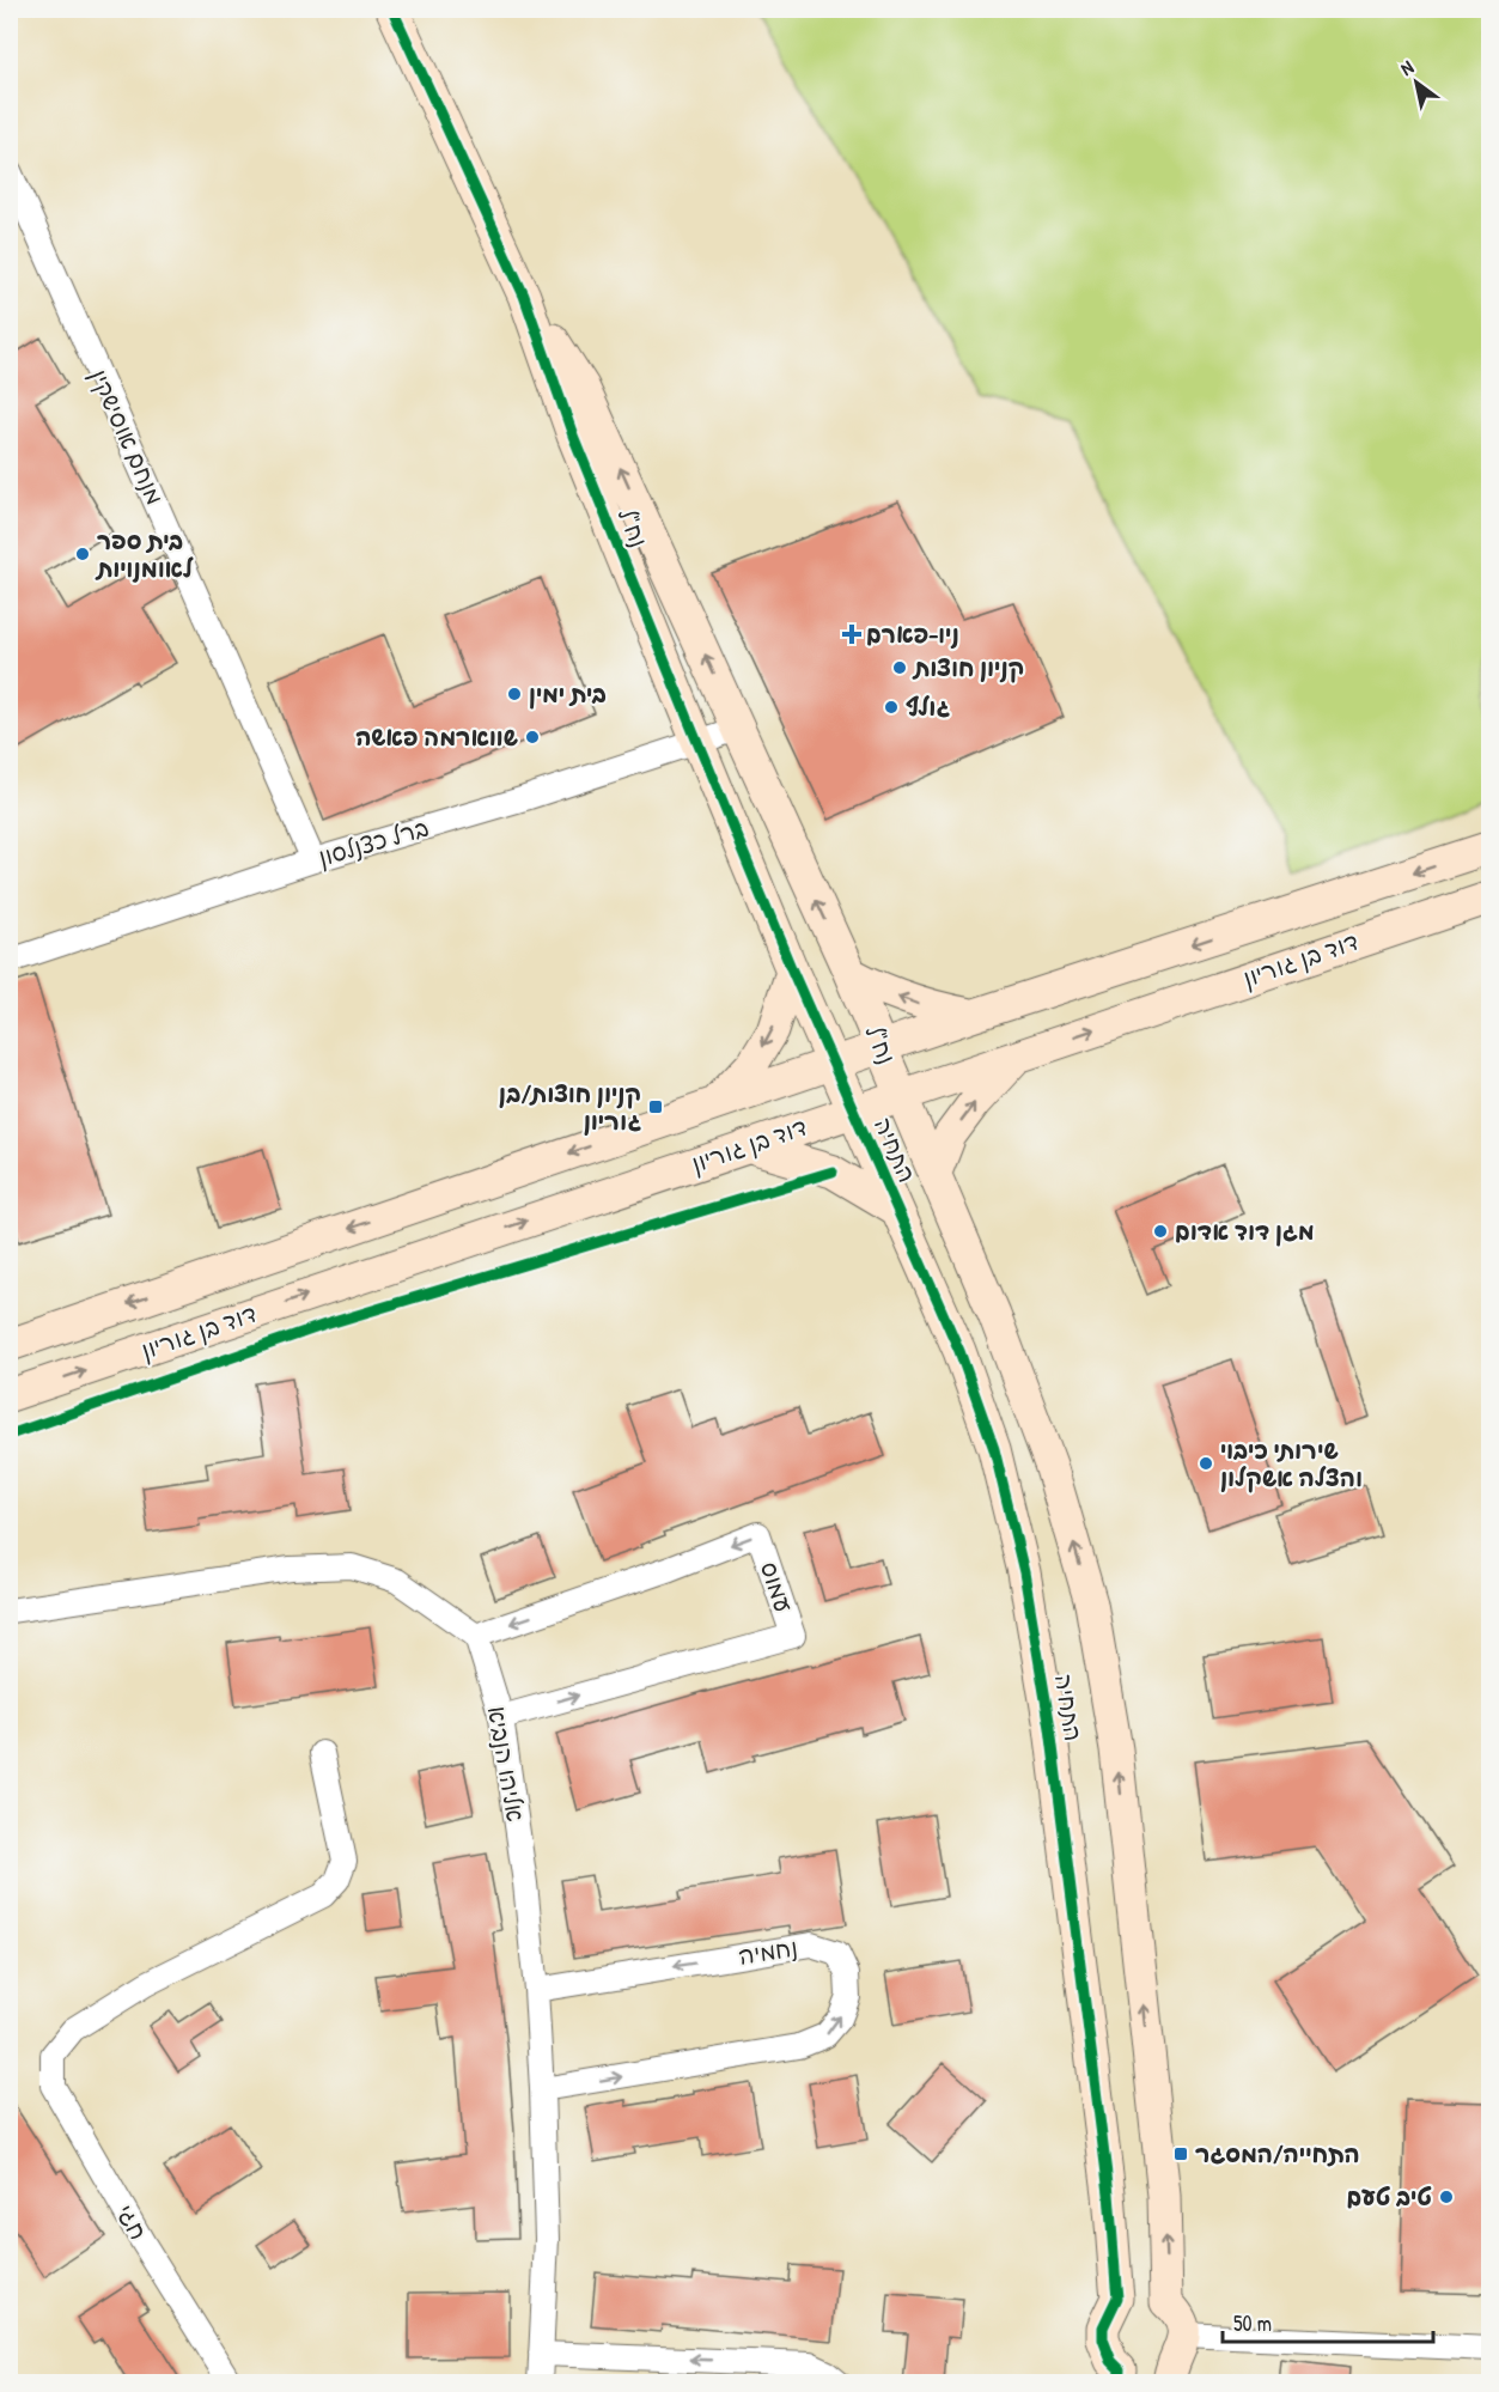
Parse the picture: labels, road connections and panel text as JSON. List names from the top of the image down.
{
  "streets": {
    "street": [
      "מנחם אוסישקין",
      "נח\"ל",
      "ברל כצנלסון",
      "דוד בן גוריון",
      "התחיה",
      "עמוס",
      "אליהו הנביא",
      "נחמיה",
      "חגי"
    ]
  },
  "crossings": [
    ["מנחם אוסישקין", "ברל כצנלסון"],
    ["נח\"ל", "ברל כצנלסון"],
    ["נח\"ל", "דוד בן גוריון"],
    ["נח\"ל", "התחיה"],
    ["דוד בן גוריון", "התחיה"],
    ["עמוס", "אליהו הנביא"],
    ["אליהו הנביא", "נחמיה"]
  ],
  "places": {
    "other": [
      "בית ספר לאומנויות",
      "קניון חוצות",
      "בית ימין",
      "גולף",
      "שווארמה פאשה",
      "מגן דוד אדום",
      "שירותי כיבוי והצלה אשקלון",
      "טיב טעם"
    ],
    "health": ["ניו-פארם"],
    "transit": ["קניון חוצות/בן גוריון", "התחייה/המסגר"]
  },
  "scale_bar": "50 m",
  "north": "top left"
}
